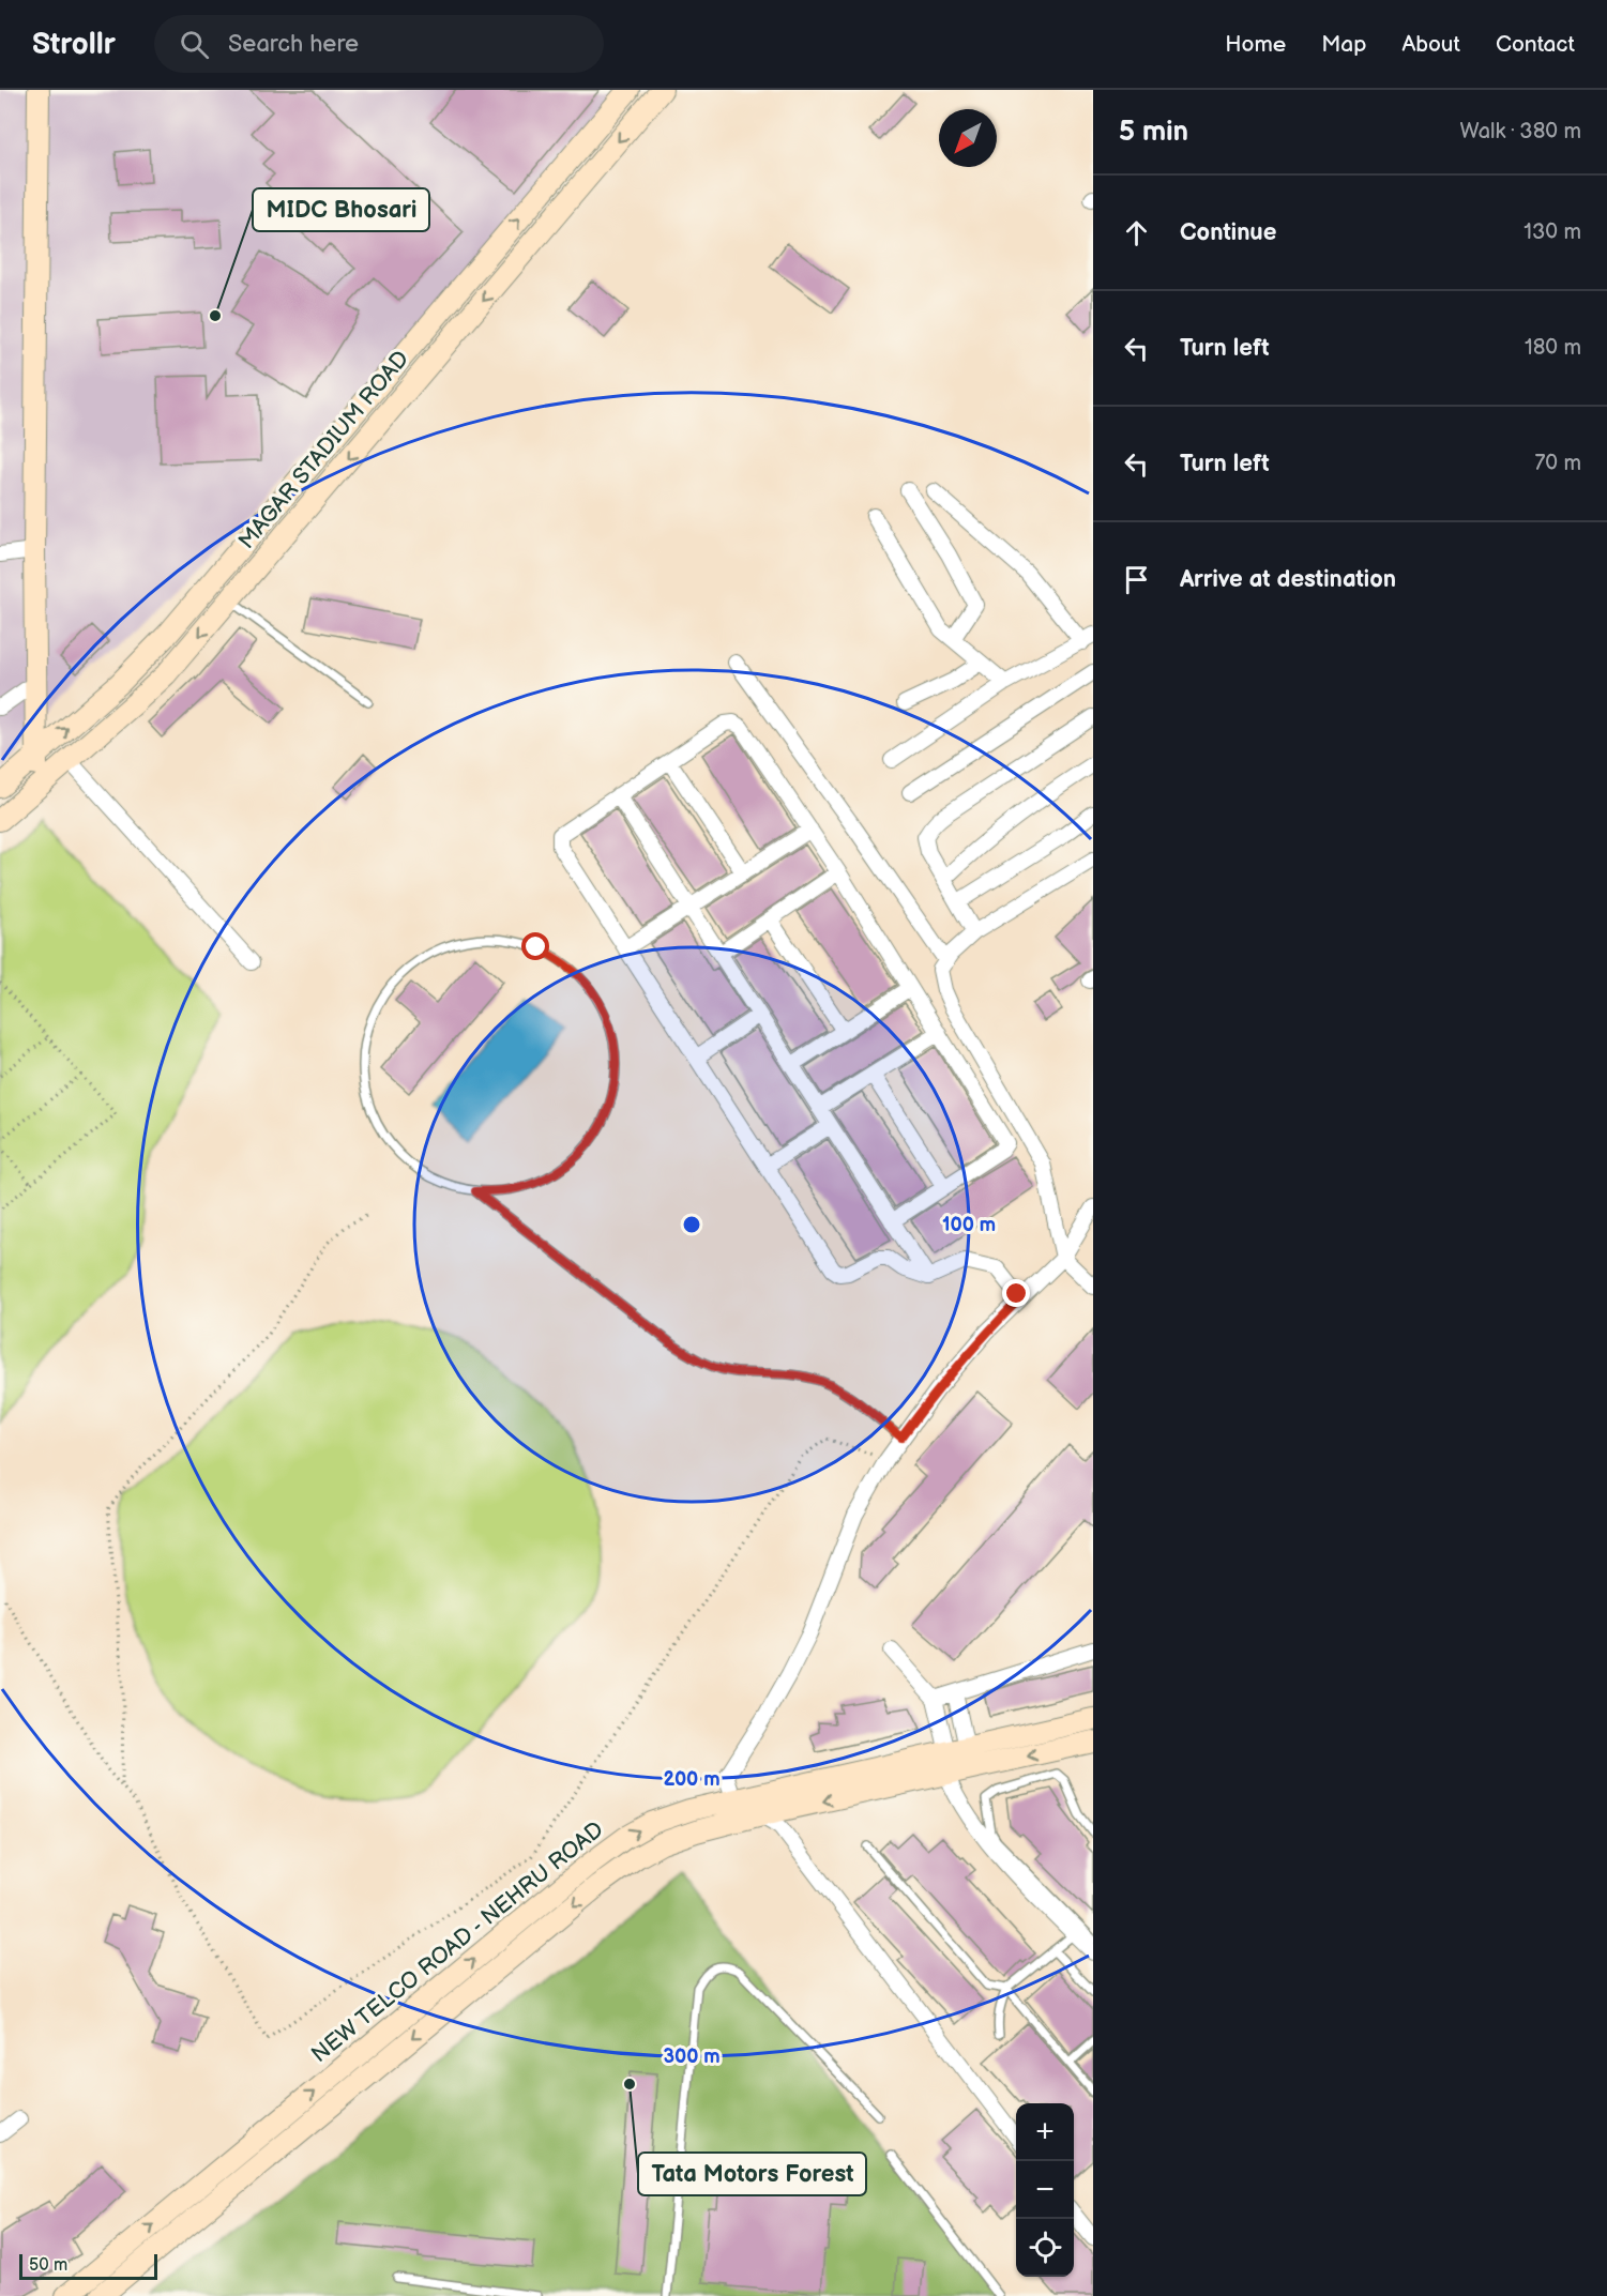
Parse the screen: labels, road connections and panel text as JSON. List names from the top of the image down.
{
  "streets": {
    "street": ["MAGAR STADIUM ROAD", "NEW TELCO ROAD - NEHRU ROAD"]
  },
  "places": ["MIDC Bhosari", "Tata Motors Forest"],
  "scale_bar": "50 m",
  "north": "bottom left",
  "page": {
    "header": "Strollr",
    "search": "Search here",
    "nav": [
      "Home",
      "Map",
      "About",
      "Contact"
    ],
    "heading": ["5 min", "Walk · 380 m"],
    "list": [
      ["Continue", "130 m"],
      ["Turn left", "180 m"],
      ["Turn left", "70 m"],
      "Arrive at destination"
    ],
    "map_buttons": ["+", "−"],
    "scale": "50 m"
  },
  "rings": ["100 m", "200 m", "300 m"]
}
